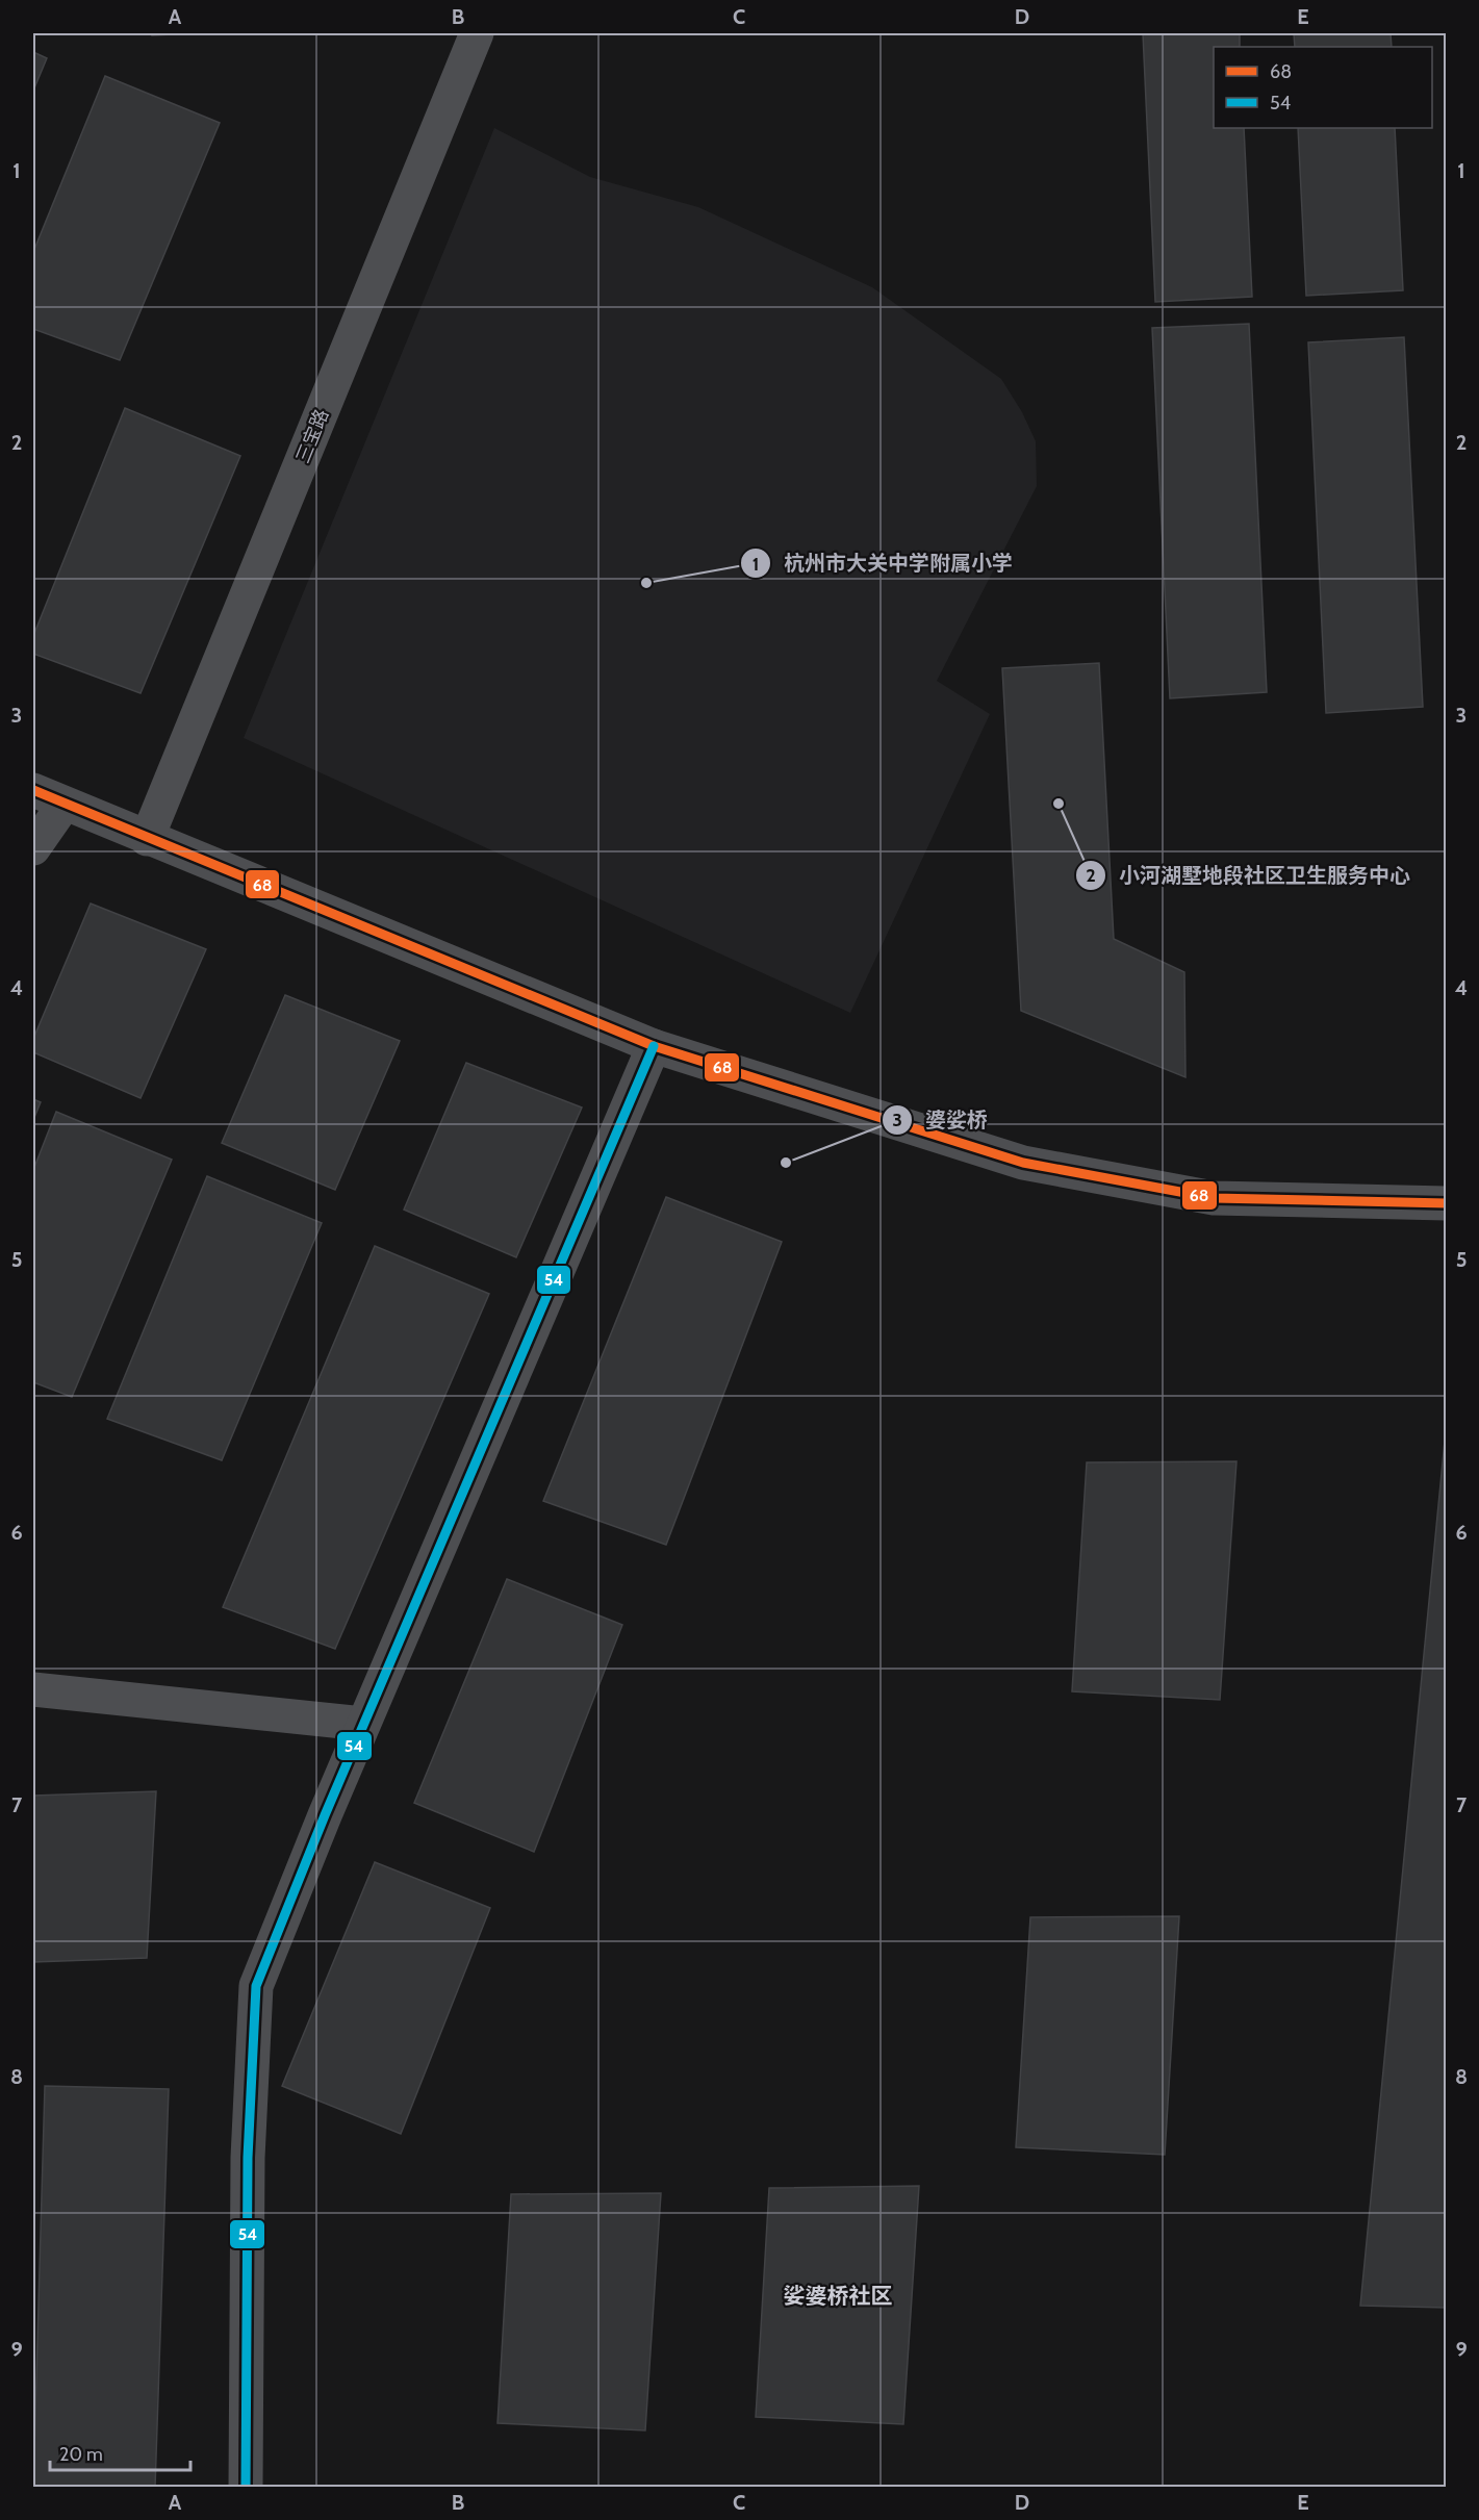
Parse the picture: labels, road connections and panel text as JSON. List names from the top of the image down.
{
  "streets": {
    "street": ["三宝路"]
  },
  "districts": ["娑婆桥社区"],
  "places": ["杭州市大关中学附属小学", "小河湖墅地段社区卫生服务中心", "婆娑桥"],
  "lines": ["transit line 68", "transit line 54"],
  "legend": ["68", "54"],
  "scale_bar": "20 m",
  "grid": {
    "columns": [
      "A",
      "B",
      "C",
      "D",
      "E"
    ],
    "rows": [
      "1",
      "2",
      "3",
      "4",
      "5",
      "6",
      "7",
      "8",
      "9"
    ]
  }
}
